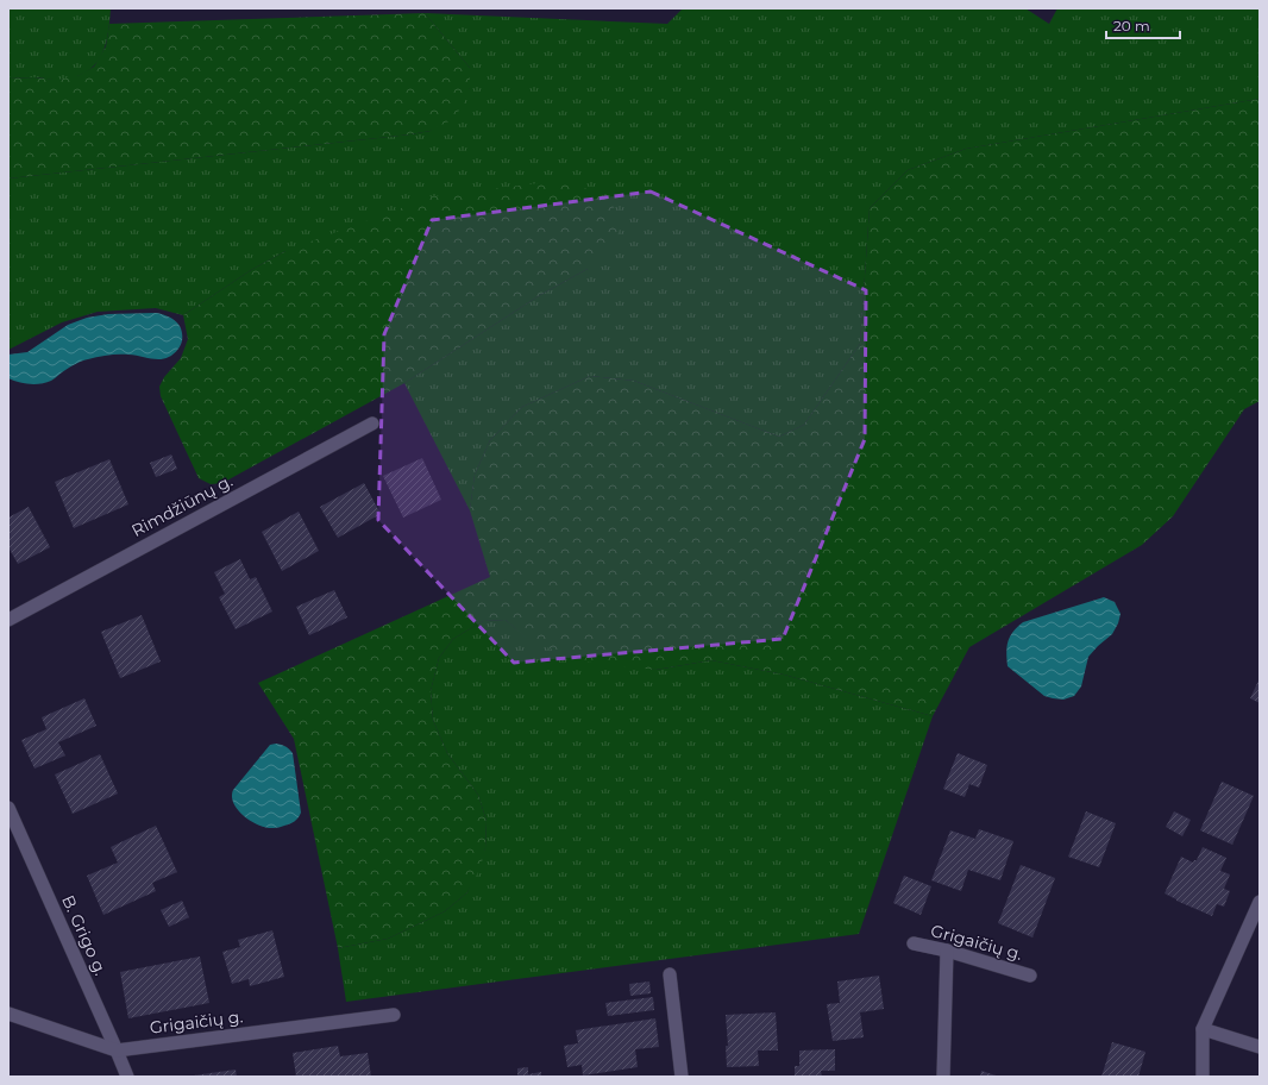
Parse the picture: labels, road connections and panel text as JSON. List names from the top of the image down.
{
  "streets": {
    "street": ["Rimdžiūnų g.", "B. Grigo g.", "Grigaičių g."]
  },
  "crossings": [
    ["B. Grigo g.", "Grigaičių g."]
  ],
  "scale_bar": "20 m"
}
